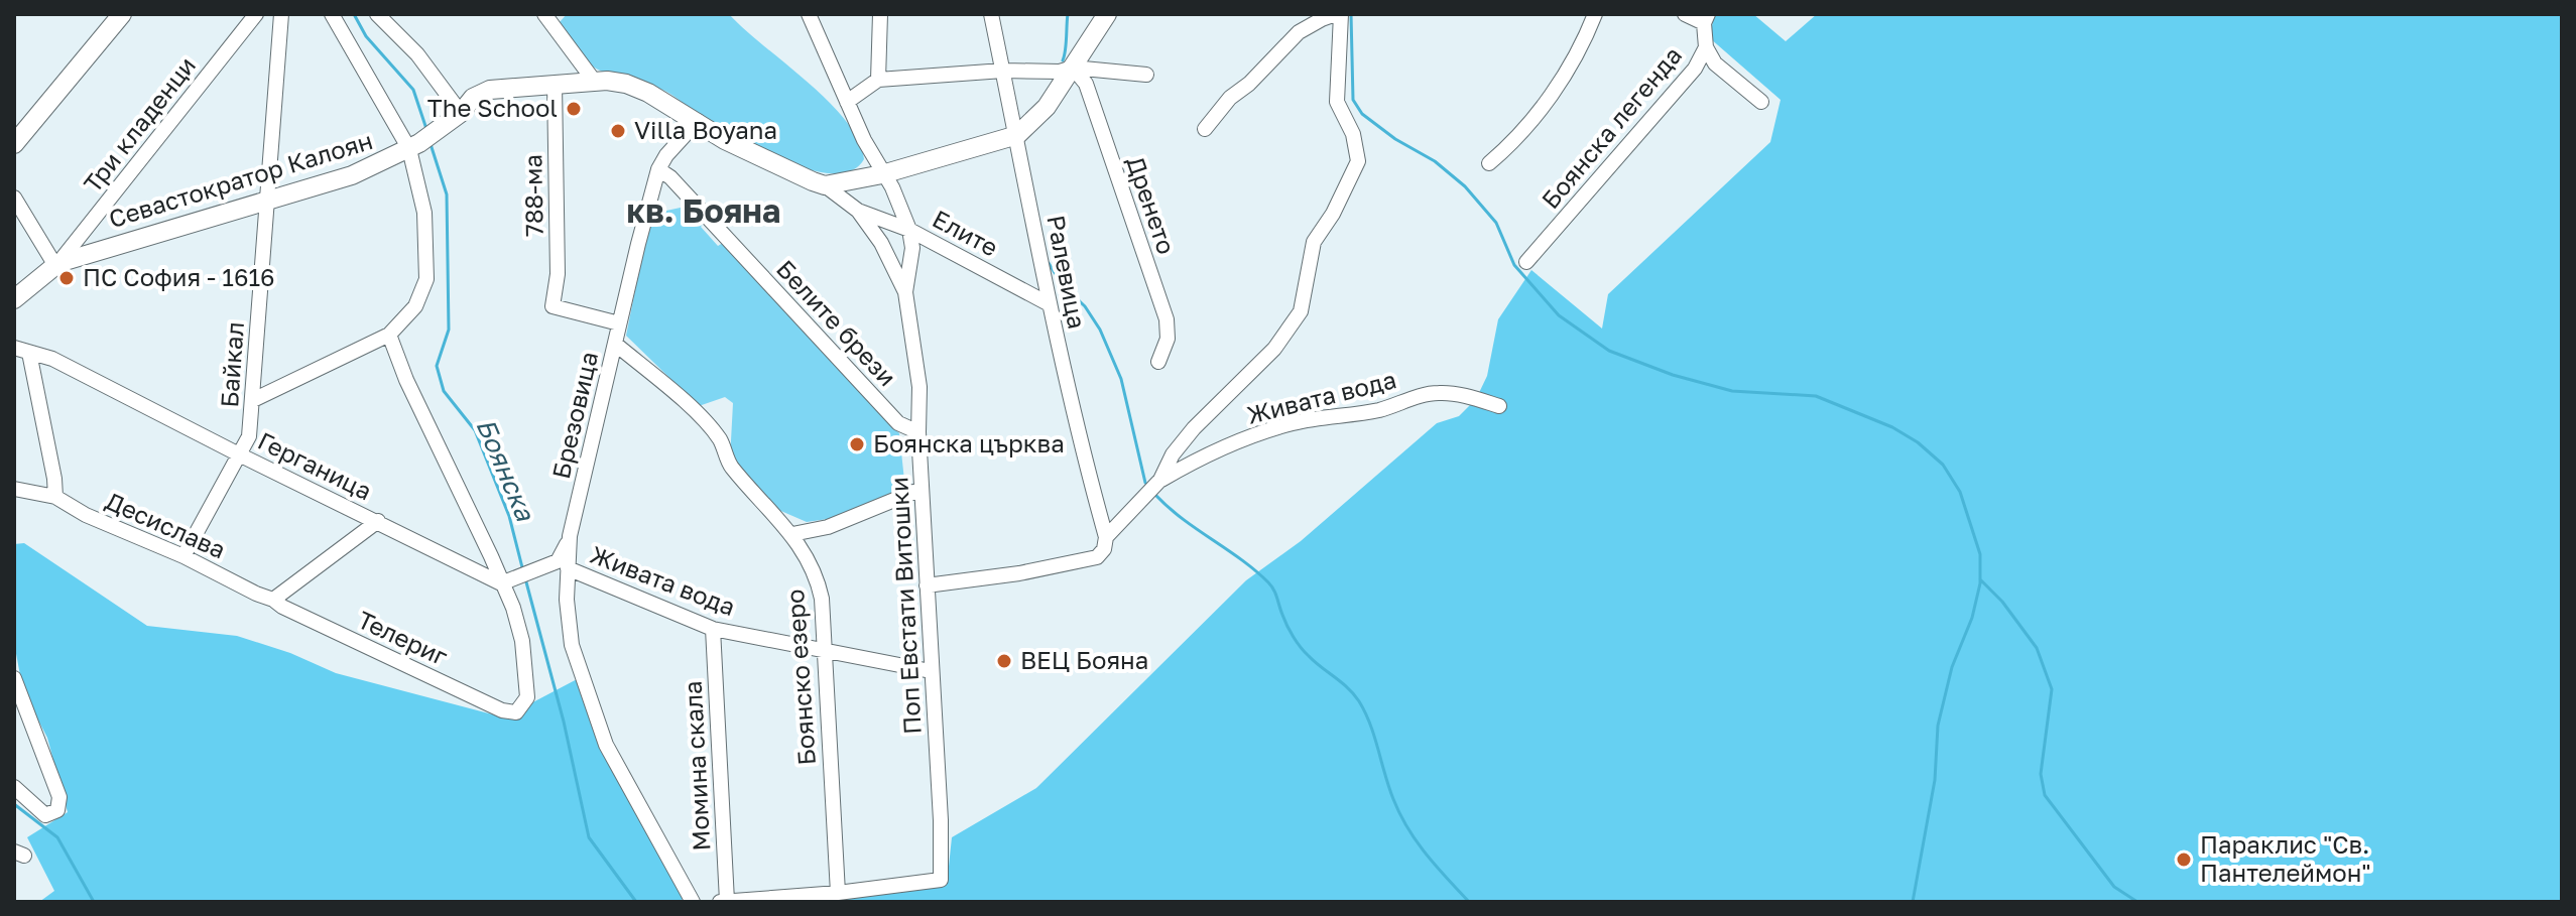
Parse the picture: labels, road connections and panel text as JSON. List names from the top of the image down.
{
  "streets": {
    "main road": ["Севастократор Калоян"],
    "street": [
      "Три кладенци",
      "Боянска легенда",
      "788-ма",
      "Дренето",
      "Елите",
      "Ралевица",
      "Белите брези",
      "Байкал",
      "Живата вода",
      "Брезовица",
      "Герганица",
      "Десислава",
      "Поп Евстати Витошки",
      "Телериг",
      "Боянско езеро",
      "Момина скала"
    ]
  },
  "crossings": [
    ["Три кладенци", "Севастократор Калоян"],
    ["Севастократор Калоян", "788-ма"],
    ["Севастократор Калоян", "Байкал"],
    ["Севастократор Калоян", "Брезовица"],
    ["788-ма", "Брезовица"],
    ["Елите", "Ралевица"],
    ["Елите", "Поп Евстати Витошки"],
    ["Белите брези", "Брезовица"],
    ["Белите брези", "Поп Евстати Витошки"],
    ["Байкал", "Герганица"],
    ["Байкал", "Десислава"],
    ["Живата вода", "Брезовица"],
    ["Живата вода", "Поп Евстати Витошки"],
    ["Живата вода", "Боянско езеро"],
    ["Живата вода", "Момина скала"],
    ["Брезовица", "Боянско езеро"],
    ["Герганица", "Телериг"],
    ["Десислава", "Телериг"],
    ["Поп Евстати Витошки", "Боянско езеро"]
  ],
  "districts": ["кв. Бояна"],
  "water": ["Боянска"],
  "places": [
    "The School",
    "Villa Boyana",
    "ПС София - 1616",
    "Боянска църква",
    "ВЕЦ Бояна",
    "Параклис \"Св. Пантелеймон\""
  ]
}
